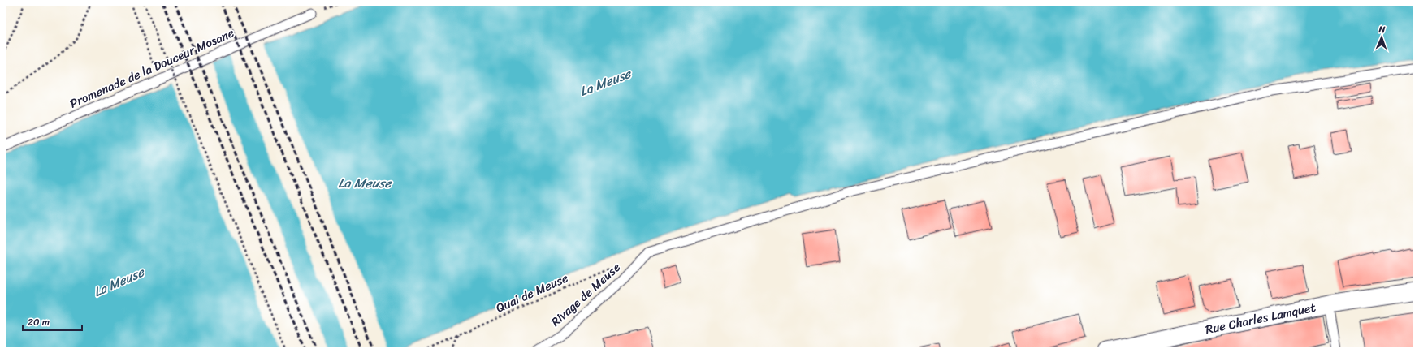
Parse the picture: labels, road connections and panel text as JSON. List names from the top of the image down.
{
  "streets": {
    "street": ["Rue Charles Lamquet"],
    "lane": ["Promenade de la Douceur Mosane", "Rivage de Meuse"],
    "path": ["Quai de Meuse"]
  },
  "water": ["La Meuse"],
  "scale_bar": "20 m",
  "north": "top"
}
